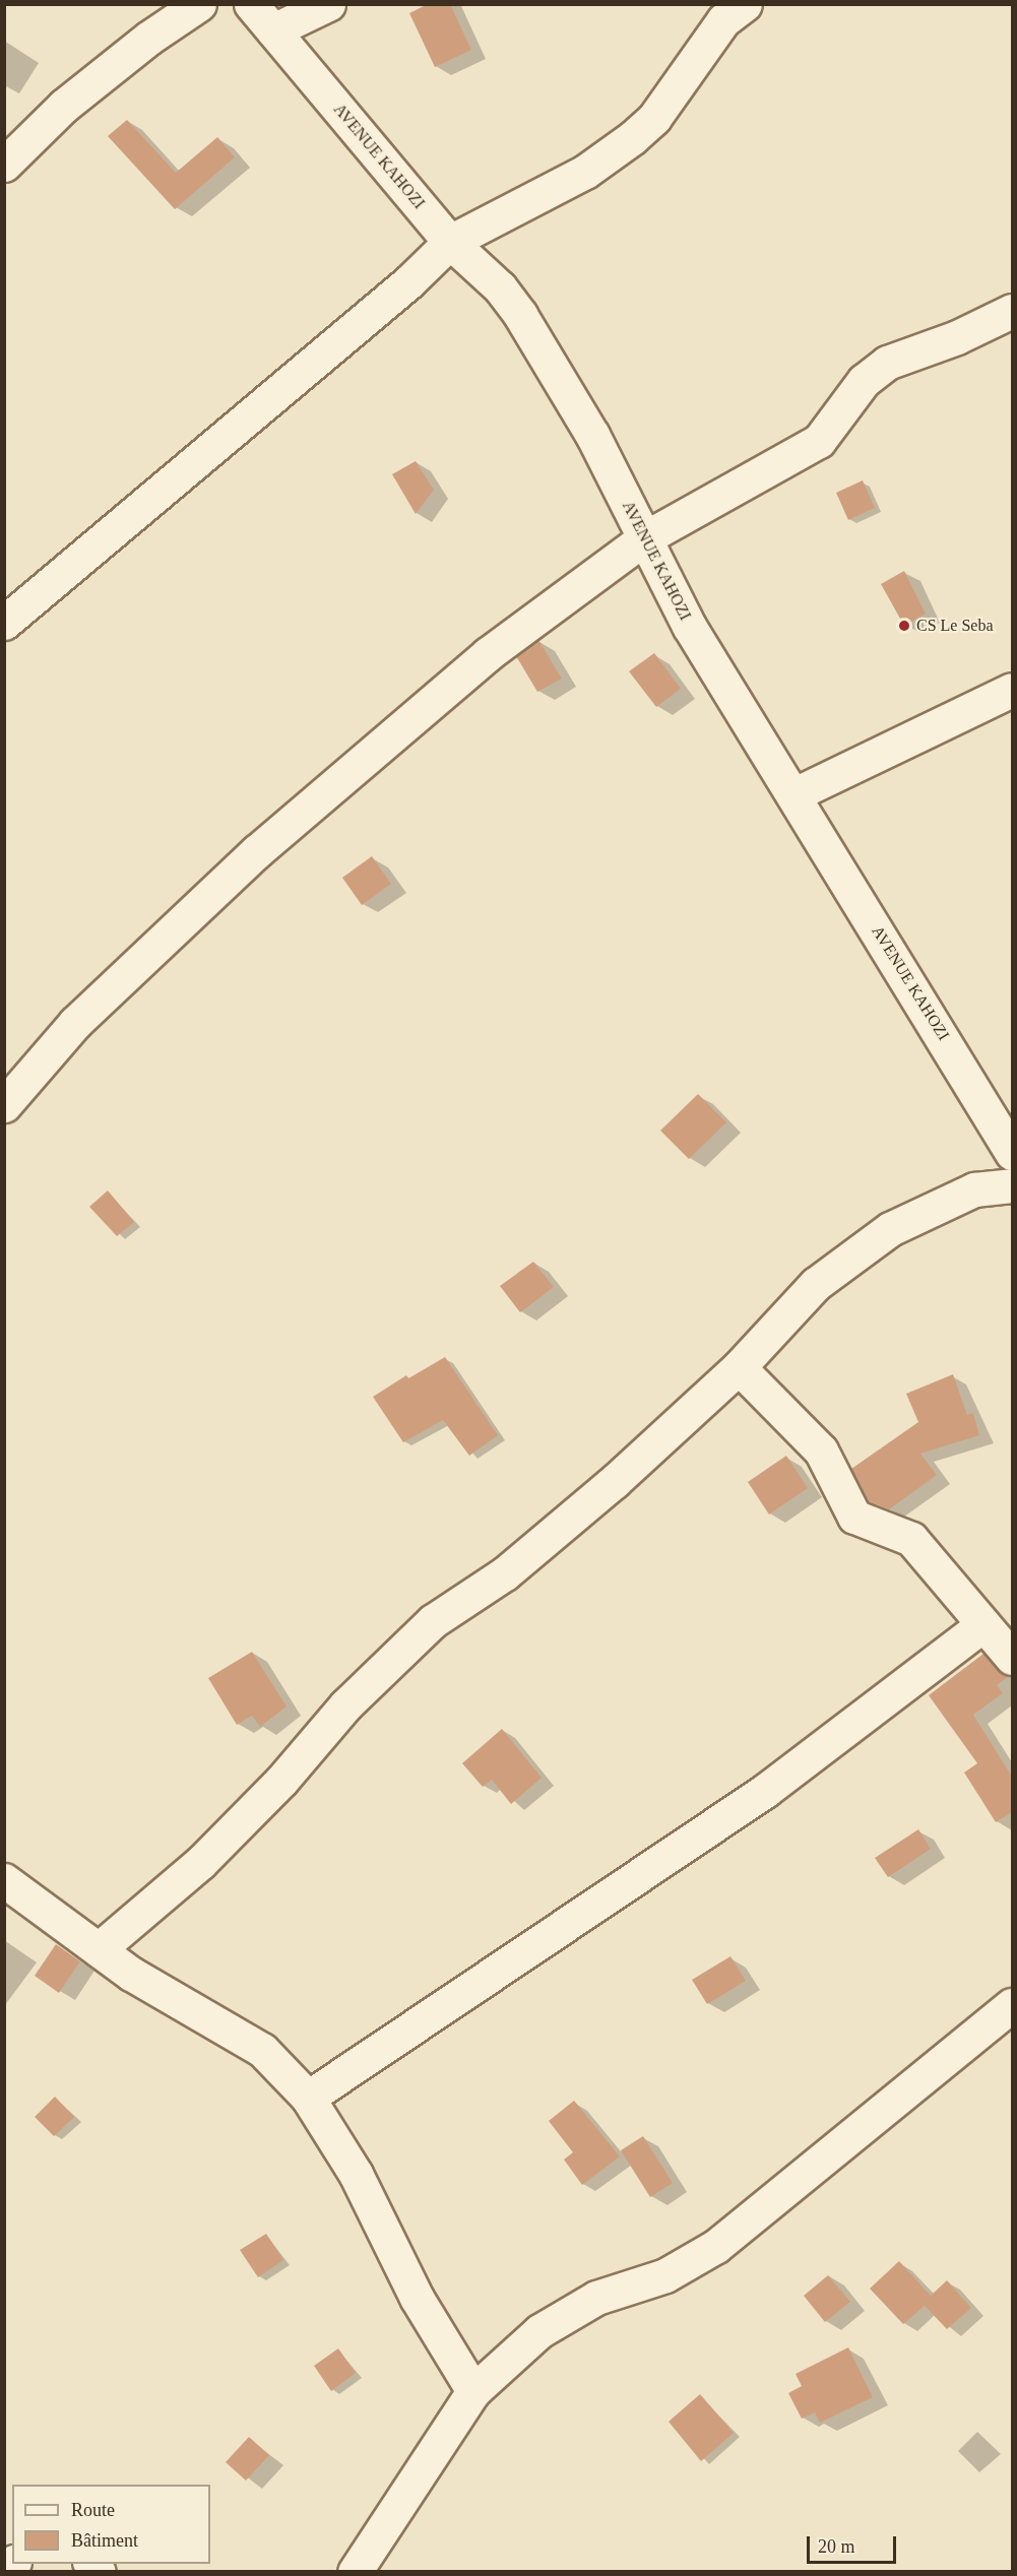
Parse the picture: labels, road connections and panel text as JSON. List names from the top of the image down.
{
  "streets": {
    "street": ["AVENUE KAHOZI"]
  },
  "places": ["CS Le Seba"],
  "legend": ["Route", "Bâtiment"],
  "scale_bar": "20 m"
}
